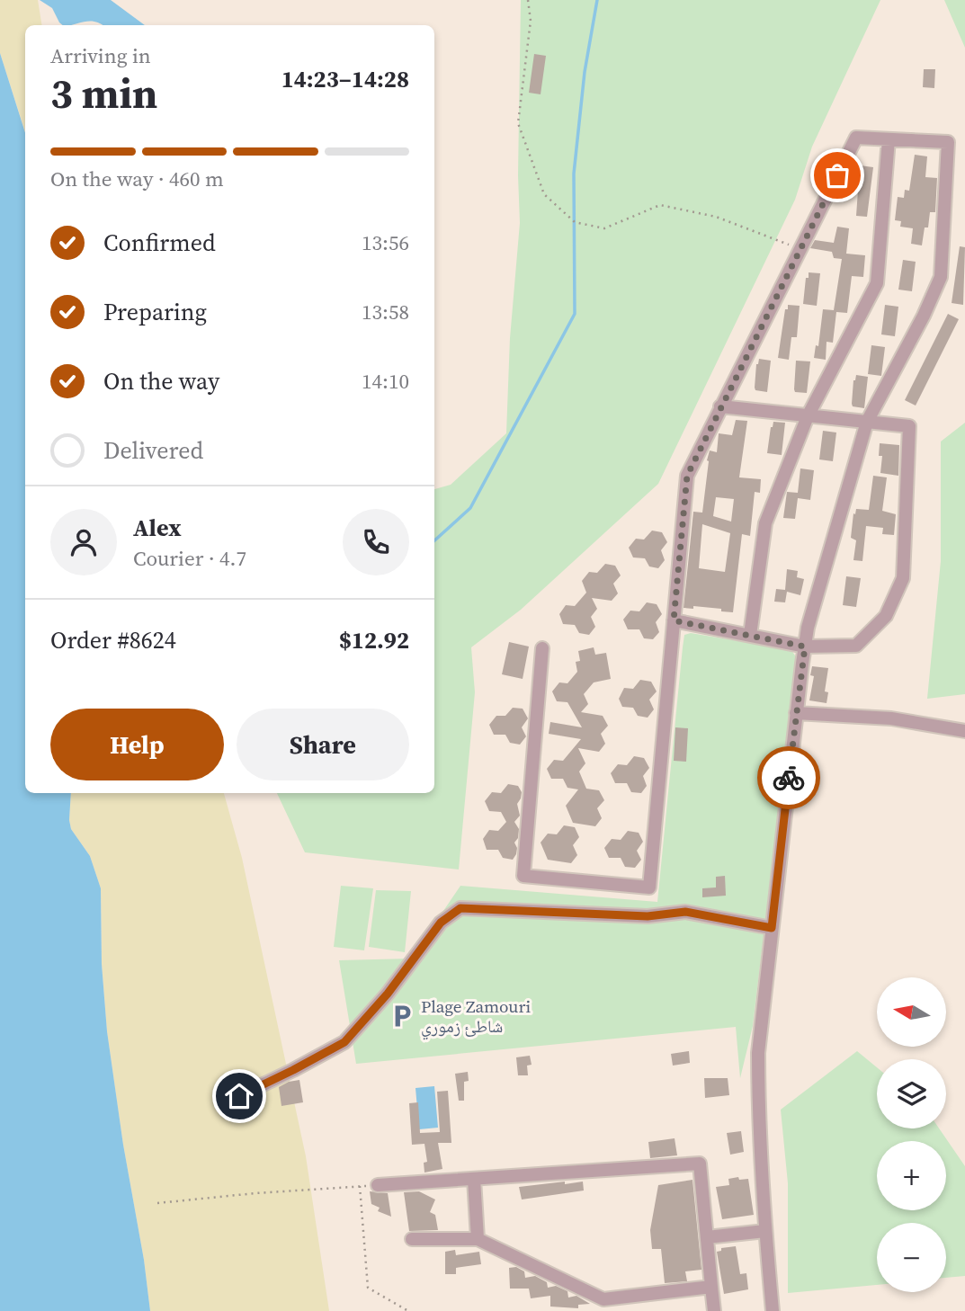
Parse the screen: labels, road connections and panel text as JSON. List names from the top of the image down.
{
  "places": {
    "parking": ["Plage Zamouri شاطئ زموري"]
  },
  "north": "left",
  "page": {
    "heading": ["3 min", "Arriving in", "14:23–14:28"],
    "panel": [
      "Alex",
      "Courier · 4.7",
      "Order #8624",
      "$12.92"
    ],
    "bar": "On the way · 460 m",
    "list": [
      ["Confirmed", "13:56"],
      ["Preparing", "13:58"],
      ["On the way", "14:10"],
      "Delivered"
    ],
    "buttons": ["Help", "Share"],
    "map_buttons": ["+", "−"]
  }
}
